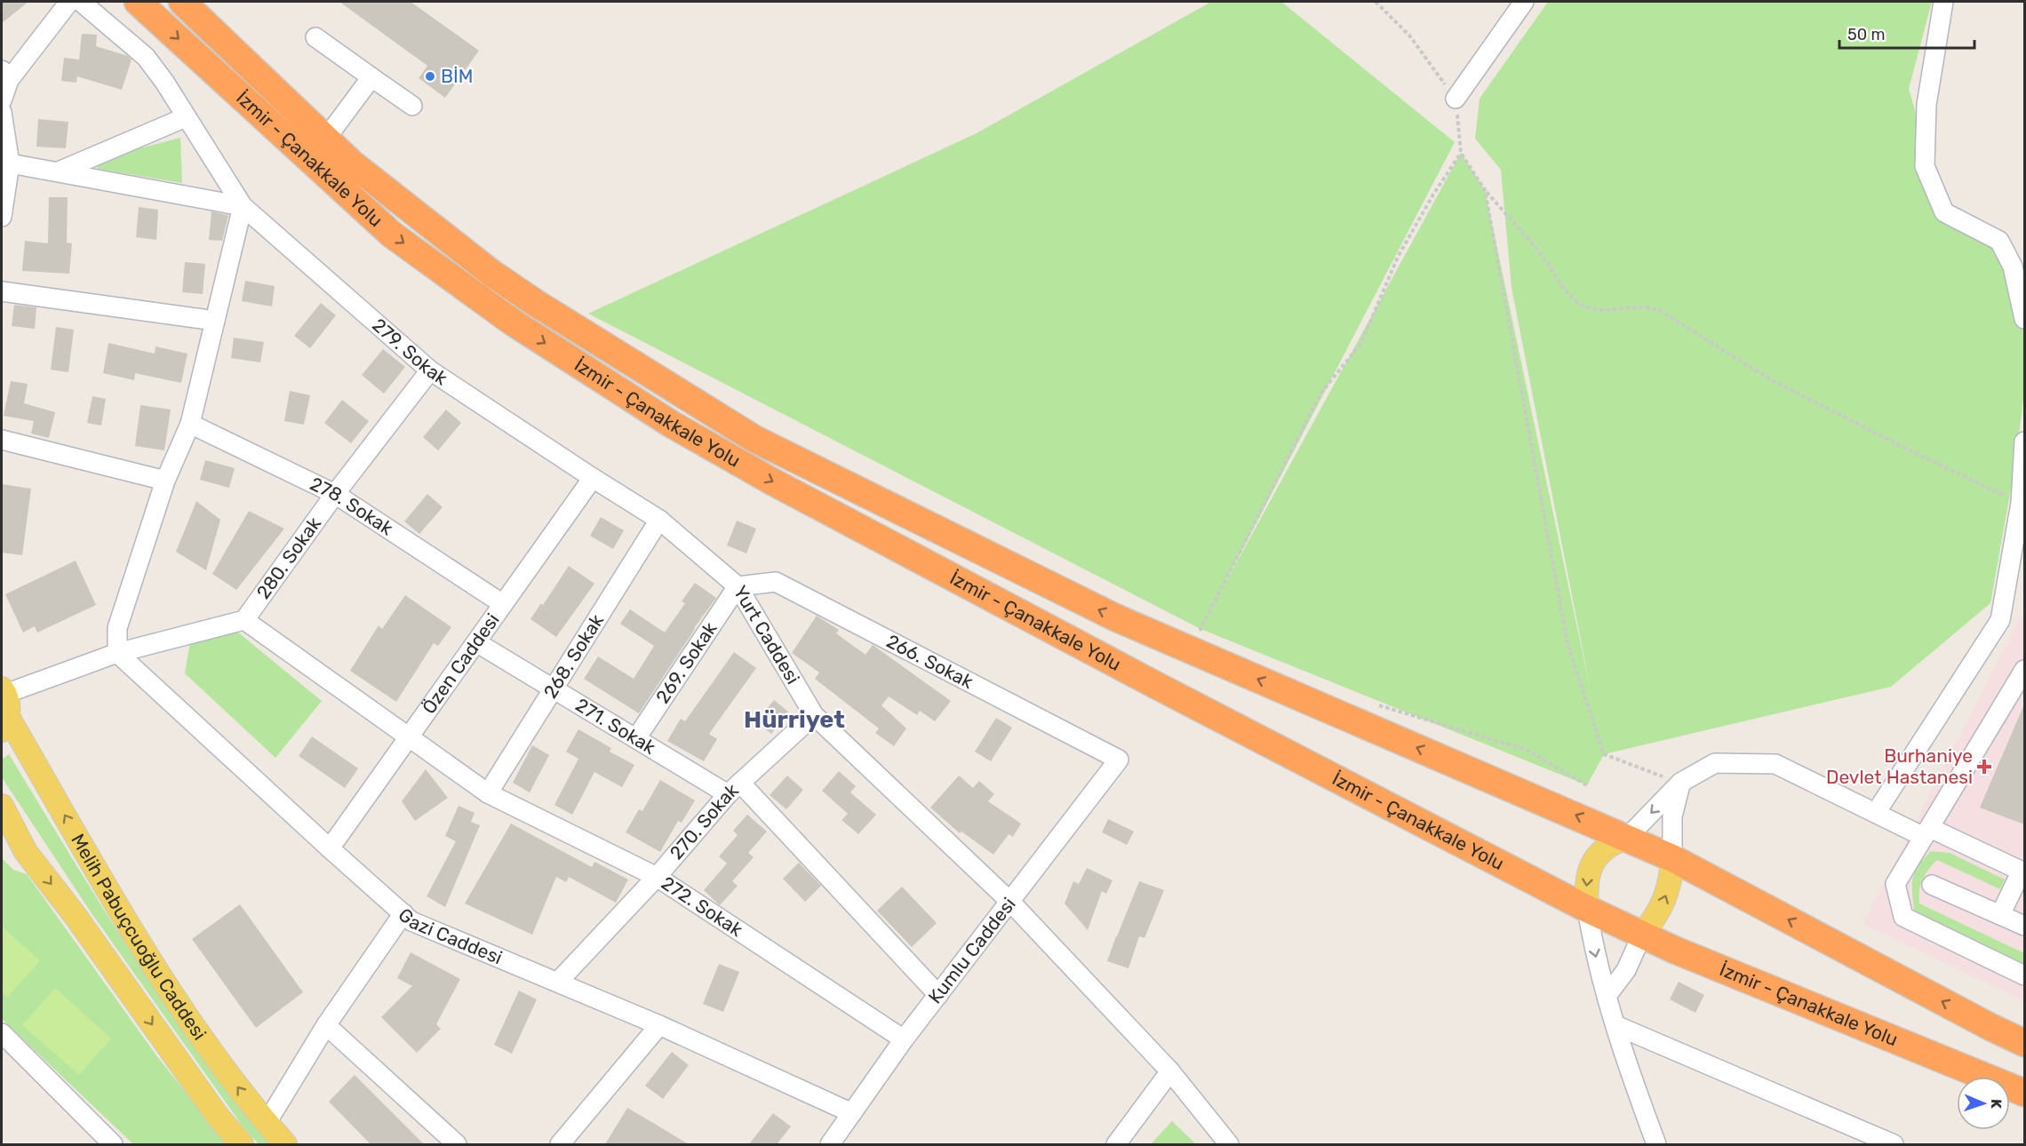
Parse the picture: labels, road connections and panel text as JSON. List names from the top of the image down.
{
  "streets": {
    "highway": ["İzmir - Çanakkale Yolu"],
    "main road": ["Melih Pabuçcuoğlu Caddesi"],
    "street": [
      "279. Sokak",
      "278. Sokak",
      "280. Sokak",
      "Yurt Caddesi",
      "268. Sokak",
      "266. Sokak",
      "269. Sokak",
      "Özen Caddesi",
      "271. Sokak",
      "270. Sokak",
      "272. Sokak",
      "Gazi Caddesi",
      "Kumlu Caddesi"
    ]
  },
  "crossings": [
    ["279. Sokak", "280. Sokak"],
    ["279. Sokak", "Yurt Caddesi"],
    ["279. Sokak", "Özen Caddesi"],
    ["278. Sokak", "280. Sokak"],
    ["278. Sokak", "Özen Caddesi"],
    ["280. Sokak", "272. Sokak"],
    ["Yurt Caddesi", "268. Sokak"],
    ["Yurt Caddesi", "266. Sokak"],
    ["Yurt Caddesi", "269. Sokak"],
    ["Yurt Caddesi", "Özen Caddesi"],
    ["Yurt Caddesi", "270. Sokak"],
    ["Yurt Caddesi", "Kumlu Caddesi"],
    ["268. Sokak", "271. Sokak"],
    ["268. Sokak", "272. Sokak"],
    ["266. Sokak", "269. Sokak"],
    ["266. Sokak", "Kumlu Caddesi"],
    ["269. Sokak", "271. Sokak"],
    ["Özen Caddesi", "271. Sokak"],
    ["Özen Caddesi", "272. Sokak"],
    ["Özen Caddesi", "Gazi Caddesi"],
    ["271. Sokak", "270. Sokak"],
    ["271. Sokak", "Kumlu Caddesi"],
    ["270. Sokak", "272. Sokak"],
    ["270. Sokak", "Gazi Caddesi"],
    ["272. Sokak", "Kumlu Caddesi"],
    ["Gazi Caddesi", "Kumlu Caddesi"]
  ],
  "districts": ["Hürriyet"],
  "places": {
    "other": ["BİM"],
    "health": ["Burhaniye Devlet Hastanesi"]
  },
  "scale_bar": "50 m",
  "north": "right"
}
